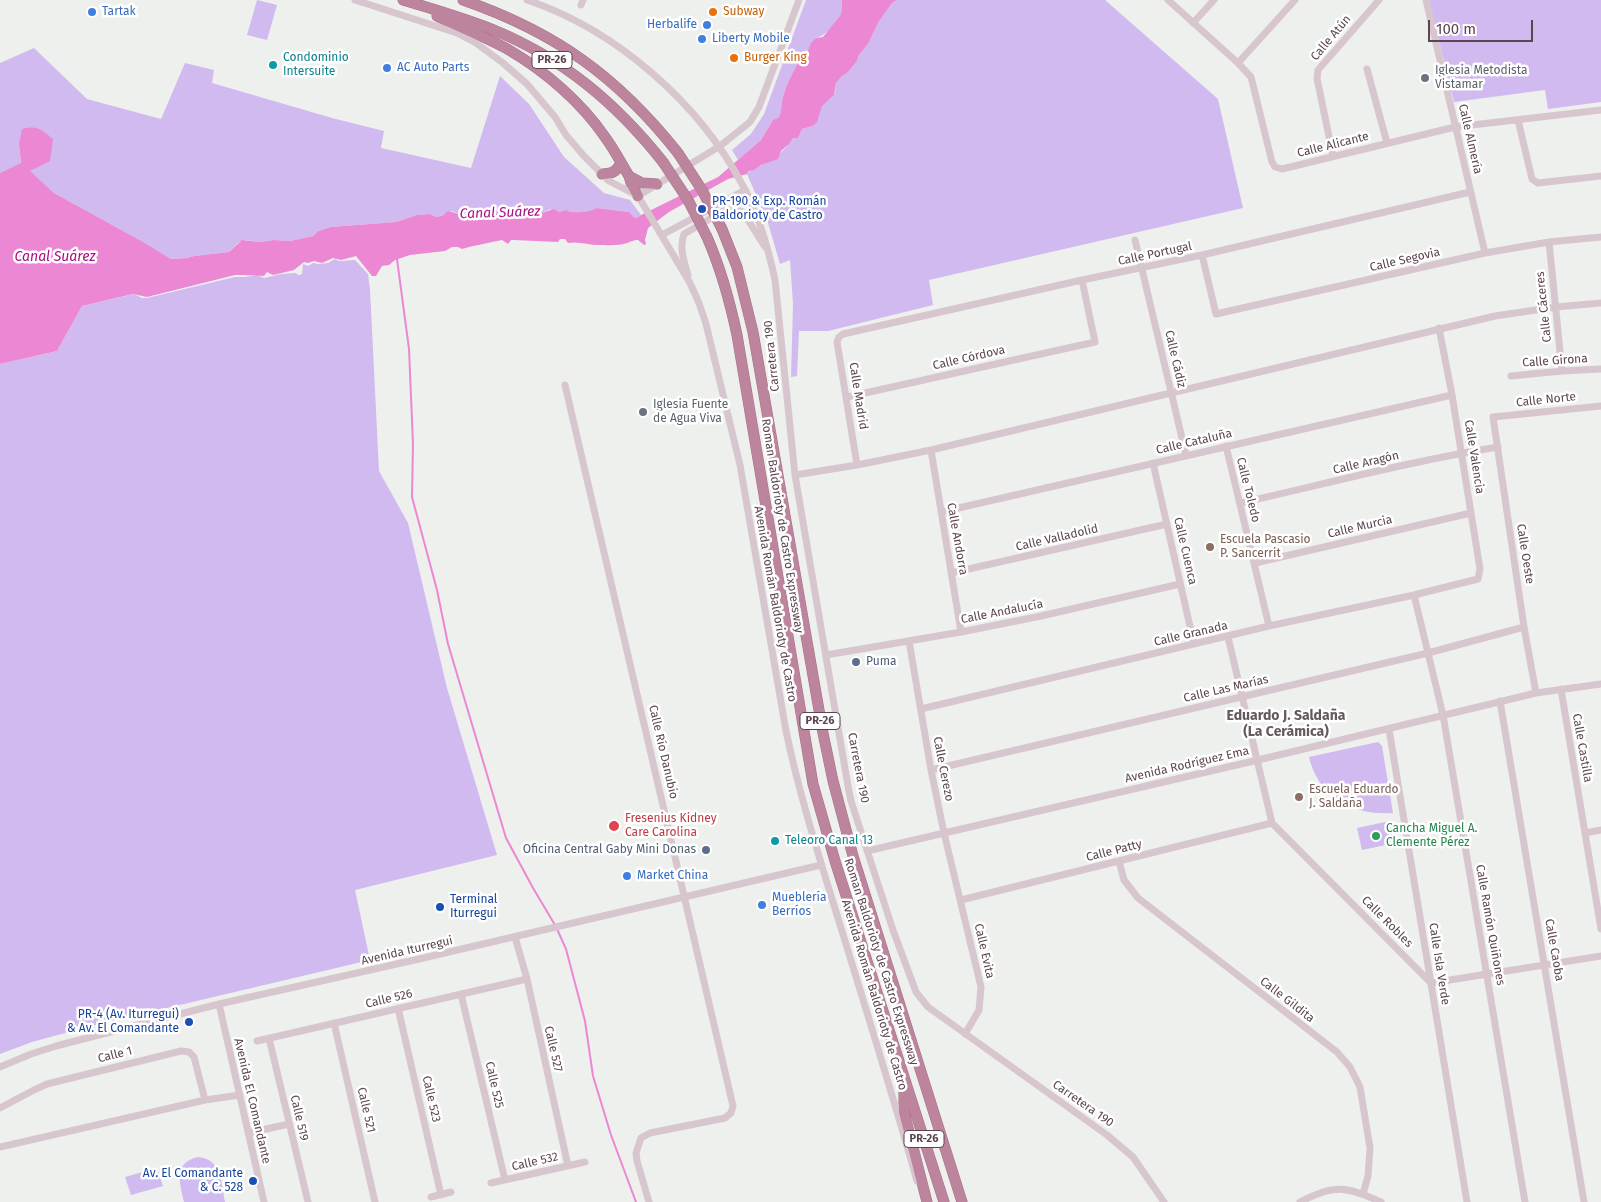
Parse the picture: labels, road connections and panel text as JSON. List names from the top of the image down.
{
  "streets": {
    "highway": ["PR-26", "Roman Baldorioty de Castro Expressway"],
    "street": [
      "Calle Atún",
      "Calle Almería",
      "Calle Alicante",
      "Calle Portugal",
      "Calle Segovia",
      "Calle Cáceres",
      "Carretera 190",
      "Calle Córdova",
      "Calle Cádiz",
      "Calle Girona",
      "Calle Madrid",
      "Calle Norte",
      "Calle Cataluña",
      "Calle Valencia",
      "Calle Aragón",
      "Calle Toledo",
      "Calle Murcia",
      "Calle Valladolid",
      "Calle Andorra",
      "Calle Cuenca",
      "Calle Oeste",
      "Avenida Román Baldorioty de Castro",
      "Calle Andalucía",
      "Calle Granada",
      "Calle Las Marías",
      "Calle Castilla",
      "Calle Río Danubio",
      "Avenida Rodríguez Ema",
      "Calle Cerezo",
      "Calle Patty",
      "Calle Robles",
      "Calle Ramón Quiñones",
      "Calle Caoba",
      "Avenida Iturregui",
      "Calle Evita",
      "Calle Isla Verde",
      "Calle 526",
      "Calle Gildita",
      "Calle 527",
      "Calle 1",
      "Calle 525",
      "Calle 523",
      "Avenida El Comandante",
      "Calle 521",
      "Calle 519",
      "Calle 532"
    ]
  },
  "crossings": [
    ["Calle Atún", "Calle Alicante"],
    ["Calle Almería", "Calle Alicante"],
    ["Calle Almería", "Calle Portugal"],
    ["Calle Almería", "Calle Segovia"],
    ["Calle Portugal", "Calle Segovia"],
    ["Calle Portugal", "Calle Córdova"],
    ["Calle Portugal", "Calle Cádiz"],
    ["Calle Portugal", "Calle Madrid"],
    ["Calle Segovia", "Calle Cáceres"],
    ["Calle Cáceres", "Calle Girona"],
    ["Carretera 190", "Calle Andalucía"],
    ["Carretera 190", "Avenida Rodríguez Ema"],
    ["Carretera 190", "Calle Evita"],
    ["Calle Córdova", "Calle Madrid"],
    ["Calle Cádiz", "Calle Cataluña"],
    ["Calle Norte", "Calle Oeste"],
    ["Calle Cataluña", "Calle Valencia"],
    ["Calle Cataluña", "Calle Toledo"],
    ["Calle Cataluña", "Calle Andorra"],
    ["Calle Cataluña", "Calle Cuenca"],
    ["Calle Valencia", "Calle Aragón"],
    ["Calle Valencia", "Calle Murcia"],
    ["Calle Valencia", "Calle Granada"],
    ["Calle Aragón", "Calle Toledo"],
    ["Calle Aragón", "Calle Oeste"],
    ["Calle Toledo", "Calle Murcia"],
    ["Calle Toledo", "Calle Granada"],
    ["Calle Valladolid", "Calle Andorra"],
    ["Calle Valladolid", "Calle Cuenca"],
    ["Calle Andorra", "Calle Andalucía"],
    ["Calle Cuenca", "Calle Andalucía"],
    ["Calle Cuenca", "Calle Granada"],
    ["Calle Oeste", "Calle Las Marías"],
    ["Calle Oeste", "Avenida Rodríguez Ema"],
    ["Avenida Román Baldorioty de Castro", "Avenida Iturregui"],
    ["Calle Andalucía", "Calle Cerezo"],
    ["Calle Granada", "Calle Cerezo"],
    ["Calle Granada", "Calle Ramón Quiñones"],
    ["Calle Las Marías", "Calle Cerezo"],
    ["Calle Las Marías", "Calle Ramón Quiñones"],
    ["Calle Castilla", "Avenida Rodríguez Ema"],
    ["Calle Río Danubio", "Avenida Iturregui"],
    ["Avenida Rodríguez Ema", "Calle Cerezo"],
    ["Avenida Rodríguez Ema", "Calle Ramón Quiñones"],
    ["Avenida Rodríguez Ema", "Calle Caoba"],
    ["Avenida Rodríguez Ema", "Calle Isla Verde"],
    ["Calle Cerezo", "Calle Patty"],
    ["Calle Cerezo", "Calle Evita"],
    ["Calle Patty", "Calle Robles"],
    ["Calle Patty", "Calle Evita"],
    ["Calle Patty", "Calle Gildita"],
    ["Calle Robles", "Calle Isla Verde"],
    ["Avenida Iturregui", "Calle 527"],
    ["Avenida Iturregui", "Avenida El Comandante"],
    ["Calle 526", "Calle 527"],
    ["Calle 526", "Calle 525"],
    ["Calle 526", "Calle 523"],
    ["Calle 526", "Calle 521"],
    ["Calle 526", "Calle 519"],
    ["Calle 527", "Calle 532"],
    ["Calle 525", "Calle 532"]
  ],
  "districts": ["Eduardo J. Saldaña (La Cerámica)"],
  "water": ["Canal Suárez"],
  "places": [
    "Tartak",
    "Subway",
    "Herbalife",
    "Liberty Mobile",
    "Burger King",
    "Condominio Intersuite",
    "AC Auto Parts",
    "Iglesia Metodista Vistamar",
    "PR-190 & Exp. Román Baldorioty de Castro",
    "Iglesia Fuente de Agua Viva",
    "Escuela Pascasio P. Sancerrit",
    "Puma",
    "Escuela Eduardo J. Saldaña",
    "Fresenius Kidney Care Carolina",
    "Cancha Miguel A. Clemente Pérez",
    "Teleoro Canal 13",
    "Oficina Central Gaby Mini Donas",
    "Market China",
    "Mueblería Berríos",
    "Terminal Iturregui",
    "PR-4 (Av. Iturregui) & Av. El Comandante",
    "Av. El Comandante & C. 528"
  ],
  "scale_bar": "100 m"
}
